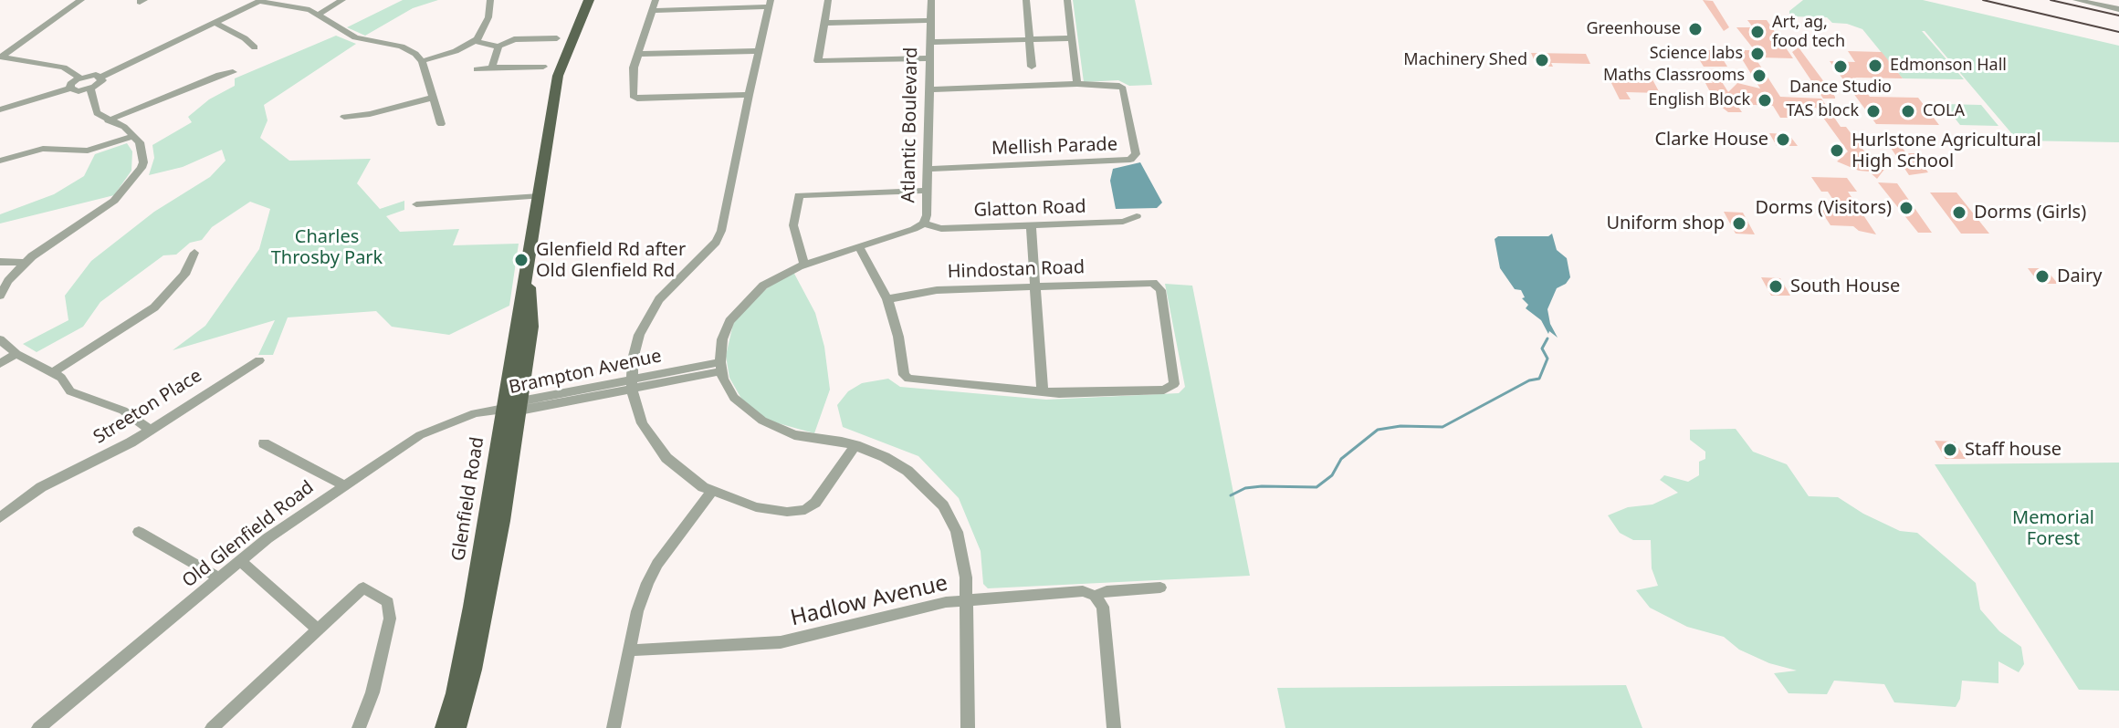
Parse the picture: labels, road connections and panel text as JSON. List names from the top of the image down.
{
  "streets": {
    "main road": ["Glenfield Road"],
    "street": [
      "Atlantic Boulevard",
      "Mellish Parade",
      "Glatton Road",
      "Hindostan Road",
      "Brampton Avenue",
      "Streeton Place",
      "Old Glenfield Road",
      "Hadlow Avenue"
    ]
  },
  "crossings": [
    ["Atlantic Boulevard", "Mellish Parade"],
    ["Atlantic Boulevard", "Glatton Road"],
    ["Atlantic Boulevard", "Brampton Avenue"],
    ["Brampton Avenue", "Glenfield Road"],
    ["Brampton Avenue", "Old Glenfield Road"],
    ["Glenfield Road", "Old Glenfield Road"]
  ],
  "parks": ["Charles Throsby Park", "Memorial Forest"],
  "places": [
    "Greenhouse",
    "Art, ag, food tech",
    "Science labs",
    "Machinery Shed",
    "Edmonson Hall",
    "Dance Studio",
    "Maths Classrooms",
    "English Block",
    "TAS block",
    "COLA",
    "Clarke House",
    "Hurlstone Agricultural High School",
    "Dorms (Visitors)",
    "Dorms (Girls)",
    "Uniform shop",
    "Glenfield Rd after Old Glenfield Rd",
    "Dairy",
    "South House",
    "Staff house"
  ]
}
